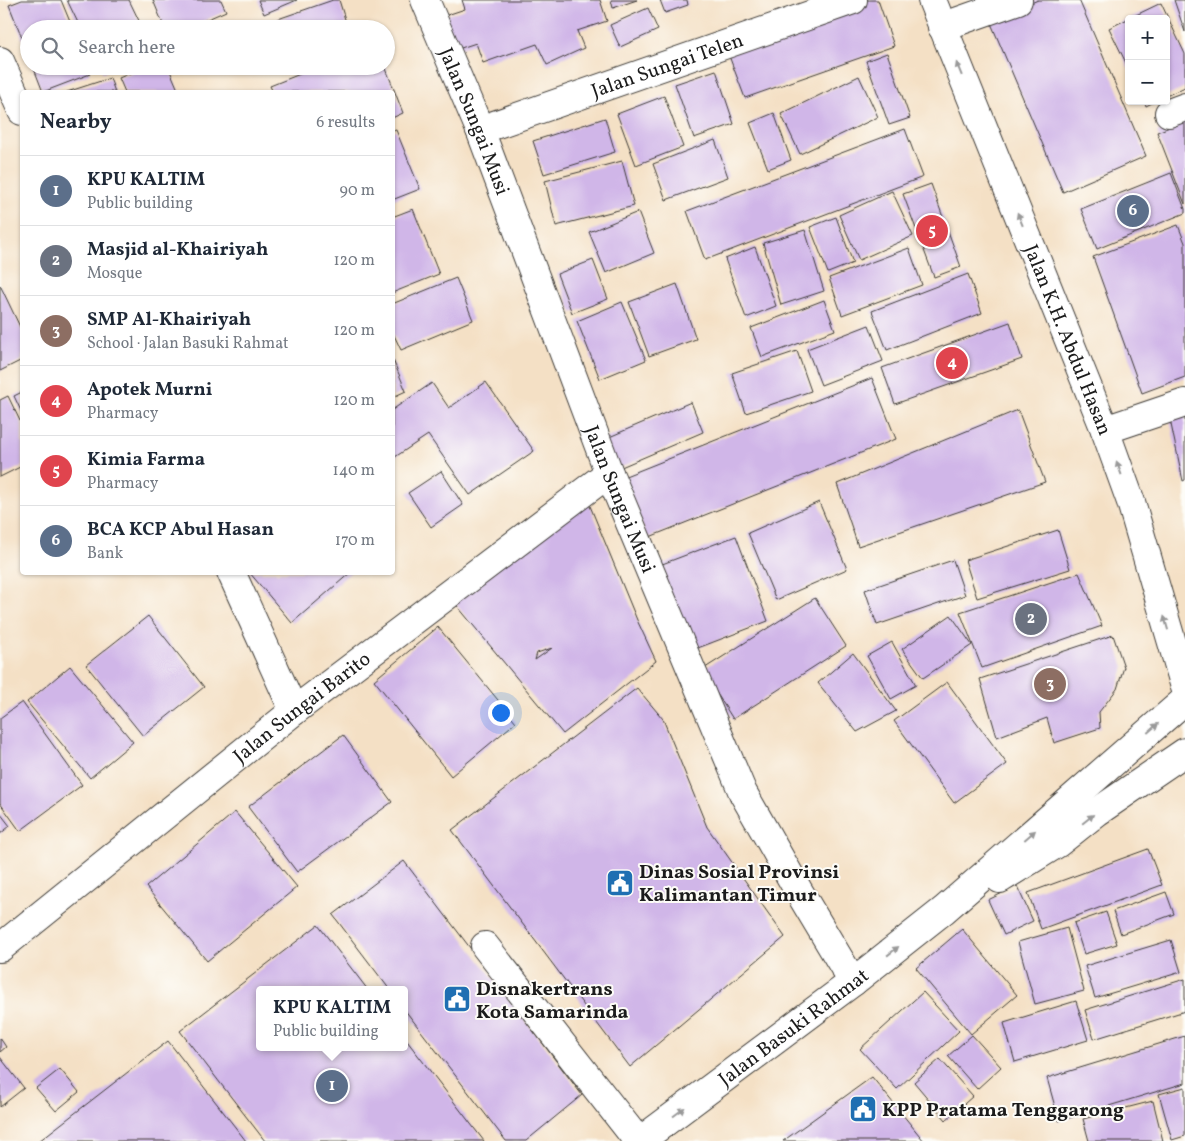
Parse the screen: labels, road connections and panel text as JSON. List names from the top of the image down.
{
  "streets": {
    "street": [
      "Jalan Sungai Telen",
      "Jalan Sungai Musi",
      "Jalan K.H. Abdul Hasan",
      "Jalan Sungai Barito",
      "Jalan Basuki Rahmat"
    ]
  },
  "crossings": [
    ["Jalan Sungai Telen", "Jalan Sungai Musi"],
    ["Jalan Sungai Musi", "Jalan Sungai Barito"],
    ["Jalan Sungai Musi", "Jalan Basuki Rahmat"]
  ],
  "one_way": ["Jalan K.H. Abdul Hasan", "Jalan Basuki Rahmat"],
  "places": {
    "public building": ["Dinas Sosial Provinsi Kalimantan Timur", "Disnakertrans Kota Samarinda", "KPP Pratama Tenggarong"]
  },
  "page": {
    "map_buttons": ["+", "−"],
    "search": "Search here",
    "heading": ["Nearby", "6 results"],
    "list": [
      {
        "mark": "1",
        "name": "KPU KALTIM",
        "note": "Public building",
        "value": "90 m"
      },
      {
        "mark": "2",
        "name": "Masjid al-Khairiyah",
        "note": "Mosque",
        "value": "120 m"
      },
      {
        "mark": "3",
        "name": "SMP Al-Khairiyah",
        "note": "School · Jalan Basuki Rahmat",
        "value": "120 m"
      },
      {
        "mark": "4",
        "name": "Apotek Murni",
        "note": "Pharmacy",
        "value": "120 m"
      },
      {
        "mark": "5",
        "name": "Kimia Farma",
        "note": "Pharmacy",
        "value": "140 m"
      },
      {
        "mark": "6",
        "name": "BCA KCP Abul Hasan",
        "note": "Bank",
        "value": "170 m"
      }
    ],
    "pins": [
      "6",
      "5",
      "4",
      "2",
      "3",
      "1"
    ],
    "popup": ["KPU KALTIM", "Public building"]
  }
}
